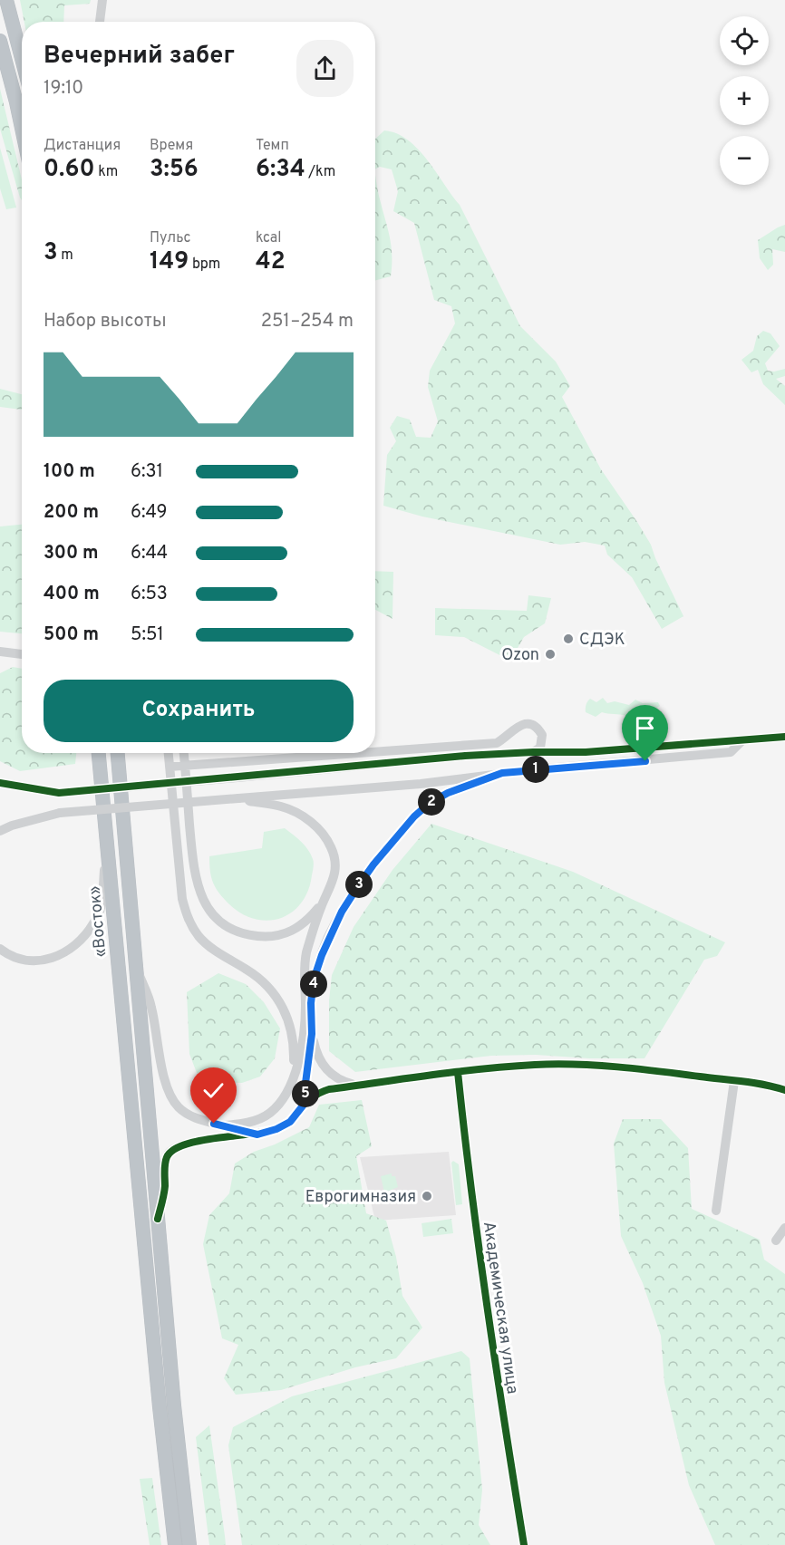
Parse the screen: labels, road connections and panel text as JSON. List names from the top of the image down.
{
  "streets": {
    "highway": ["«Восток»"],
    "street": ["Академическая улица"]
  },
  "places": ["СДЭК", "Ozon", "Еврогимназия"],
  "page": {
    "map_buttons": ["+", "−"],
    "heading": ["Вечерний забег", "19:10"],
    "stats": [
      ["Дистанция", "0.60 km"],
      ["Время", "3:56"],
      ["Темп", "6:34 /km"],
      ["3 m"],
      ["Пульс", "149 bpm"],
      ["kcal", "42"]
    ],
    "chart": ["Набор высоты", "251–254 m"],
    "list": [
      {
        "name": "100 m",
        "note": "6:31"
      },
      {
        "name": "200 m",
        "note": "6:49"
      },
      {
        "name": "300 m",
        "note": "6:44"
      },
      {
        "name": "400 m",
        "note": "6:53"
      },
      {
        "name": "500 m",
        "note": "5:51"
      }
    ],
    "buttons": "Сохранить",
    "pins": [
      "1",
      "2",
      "3",
      "4",
      "5"
    ]
  }
}
